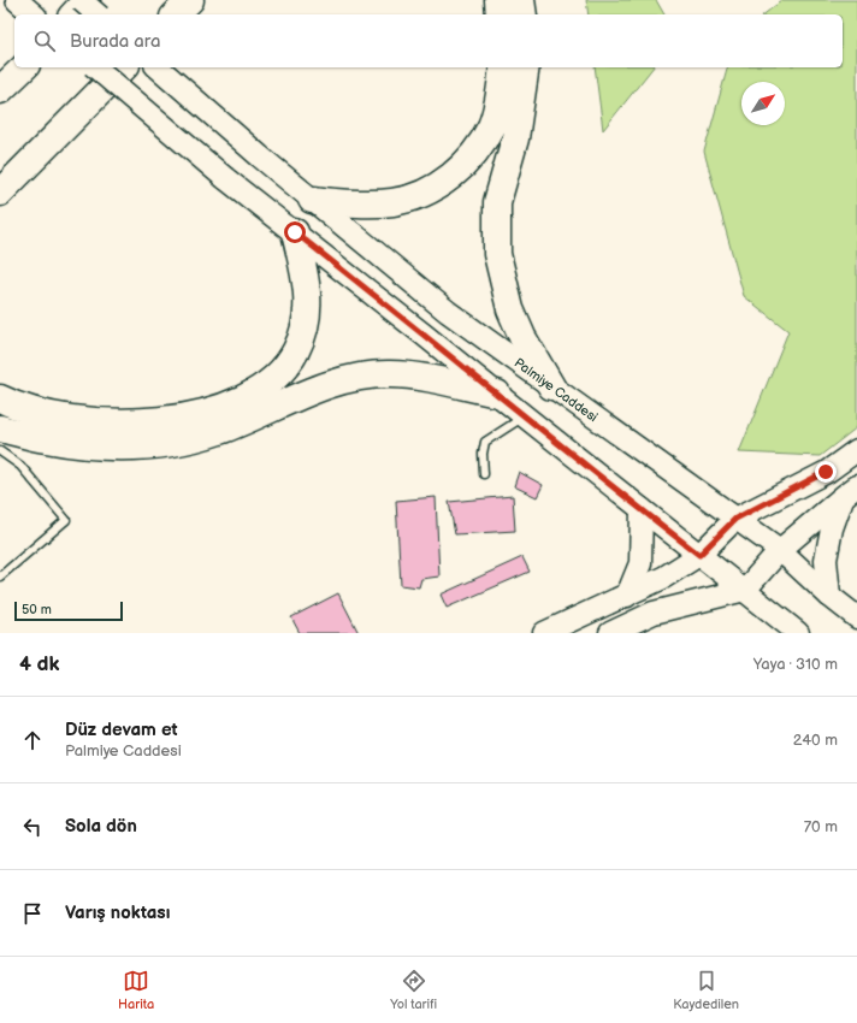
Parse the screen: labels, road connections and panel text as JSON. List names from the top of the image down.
{
  "streets": {
    "street": ["Palmiye Caddesi"]
  },
  "scale_bar": "50 m",
  "north": "top right",
  "page": {
    "search": "Burada ara",
    "scale": "50 m",
    "heading": ["4 dk", "Yaya · 310 m"],
    "list": [
      ["Düz devam et", "Palmiye Caddesi", "240 m"],
      ["Sola dön", "70 m"],
      "Varış noktası"
    ],
    "nav": ["Harita", "Yol tarifi", "Kaydedilen"]
  }
}
